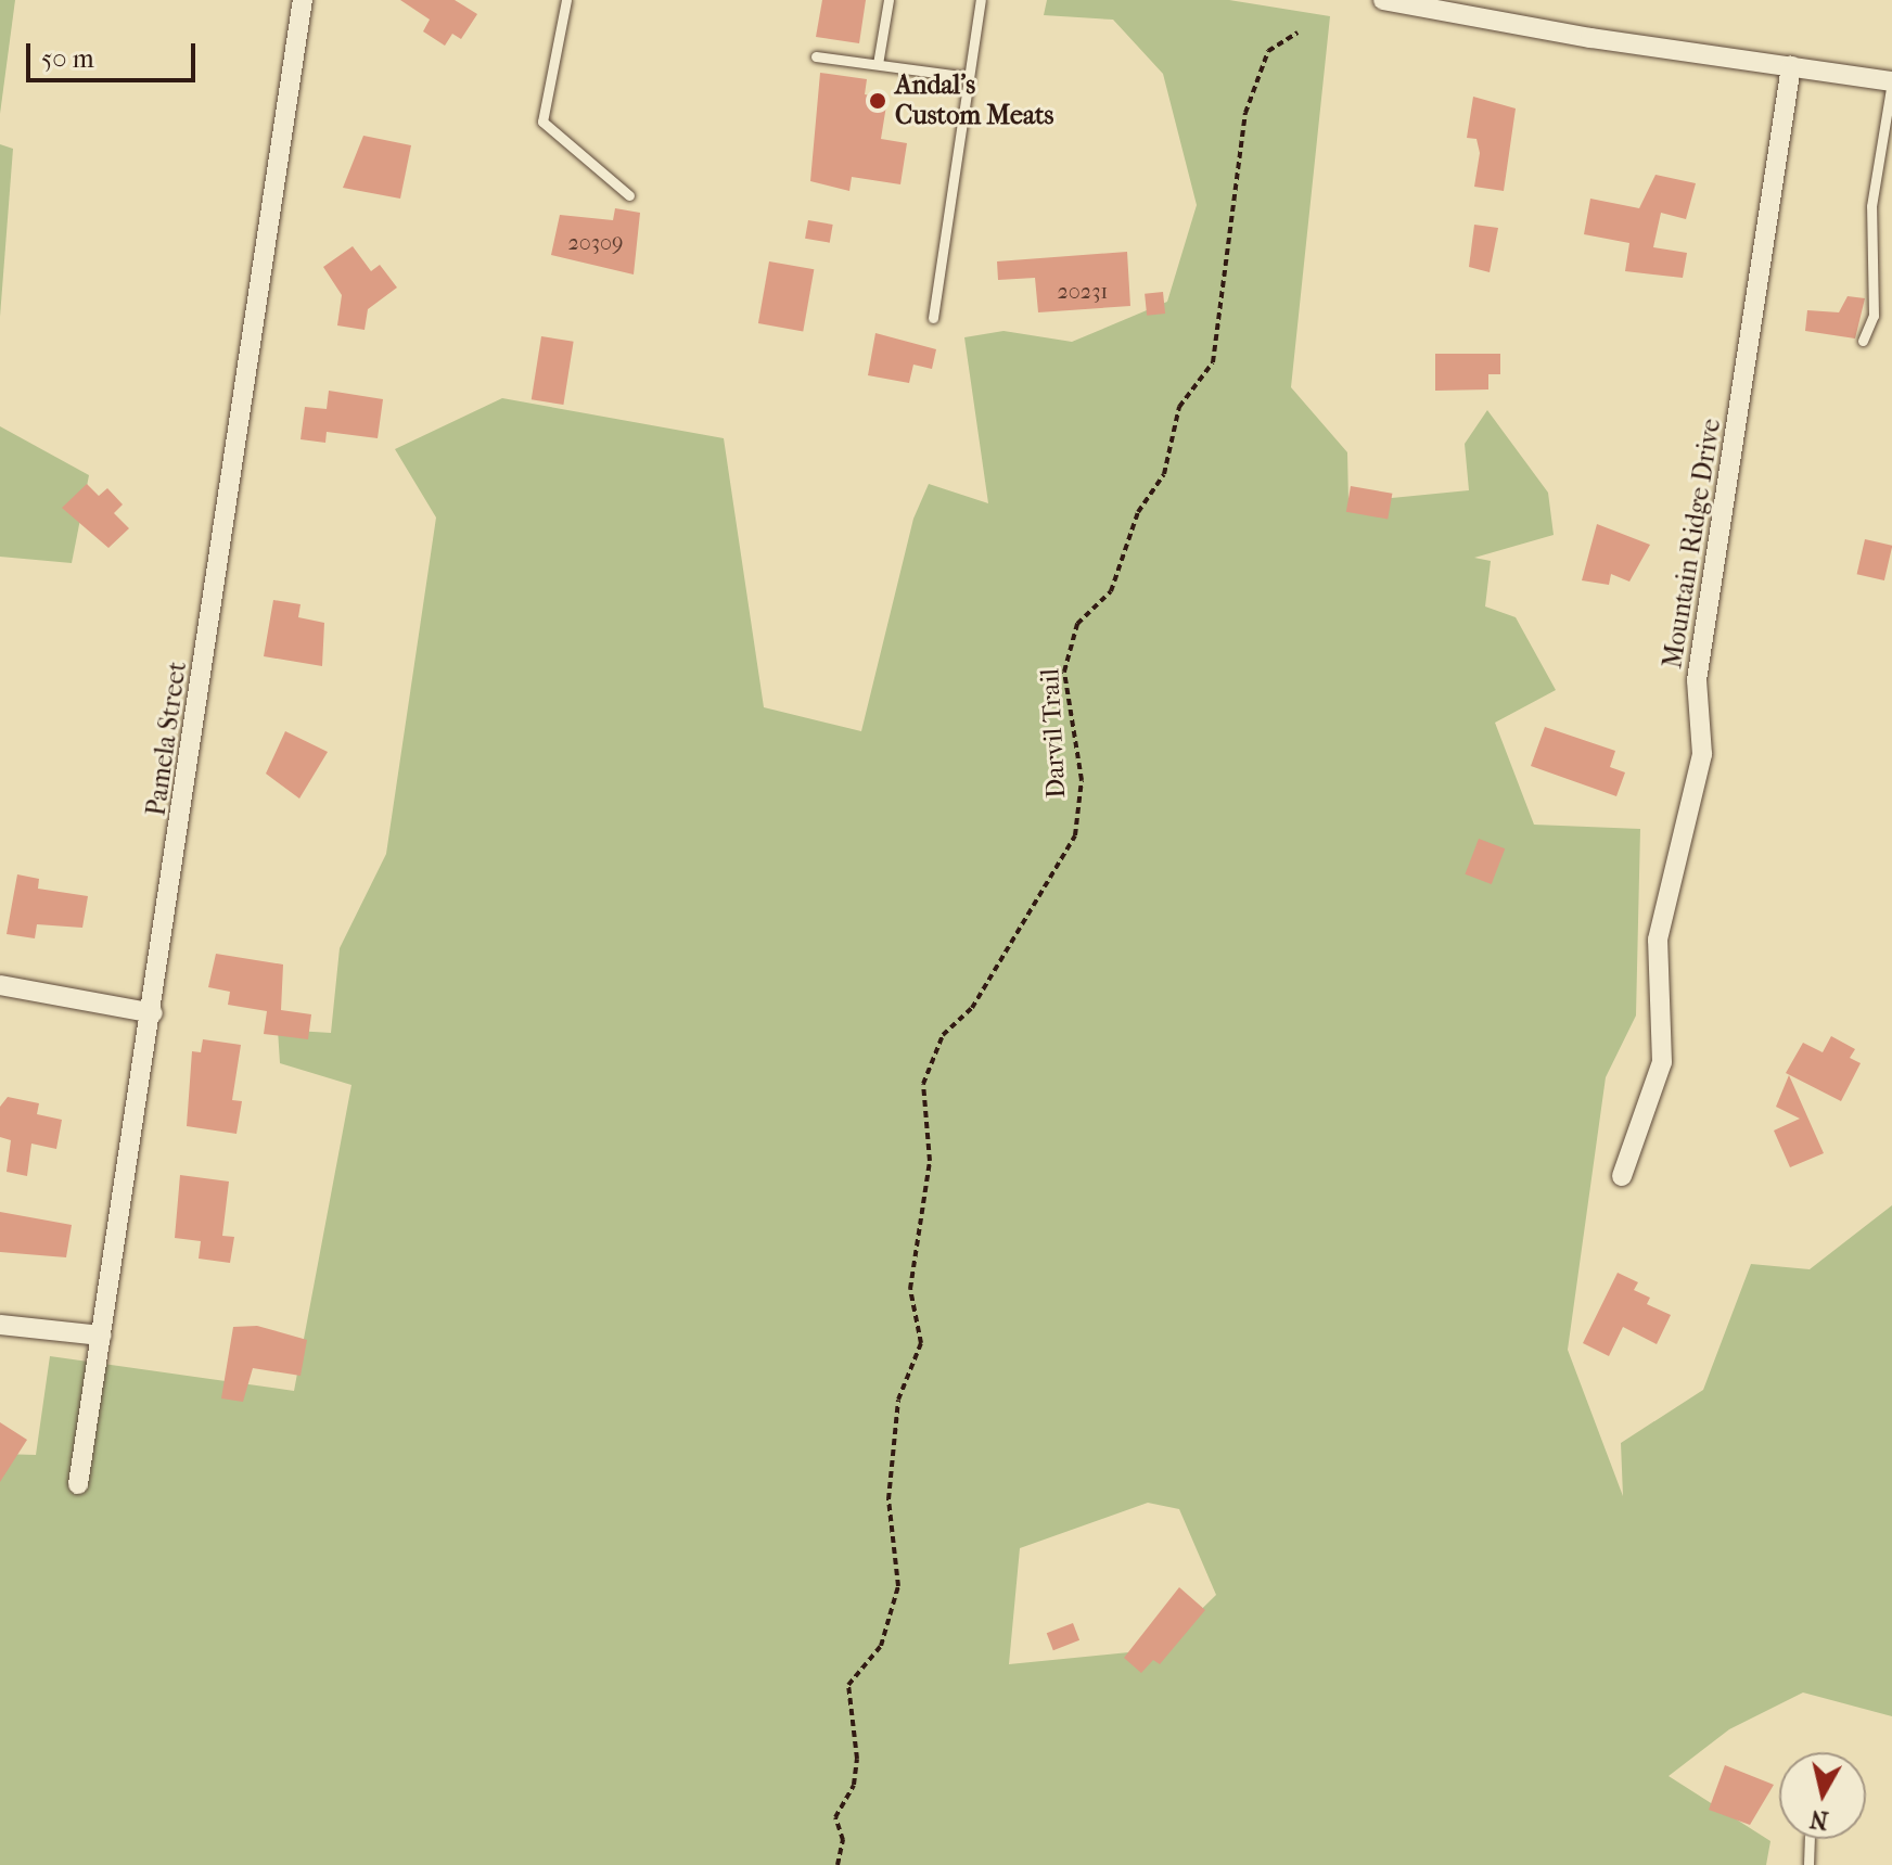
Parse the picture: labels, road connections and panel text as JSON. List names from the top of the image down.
{
  "streets": {
    "street": ["Mountain Ridge Drive", "Pamela Street"],
    "path": ["Darvil Trail"]
  },
  "places": ["Andal's Custom Meats"],
  "house_numbers": ["20309", "20231"],
  "scale_bar": "50 m",
  "north": "bottom"
}
